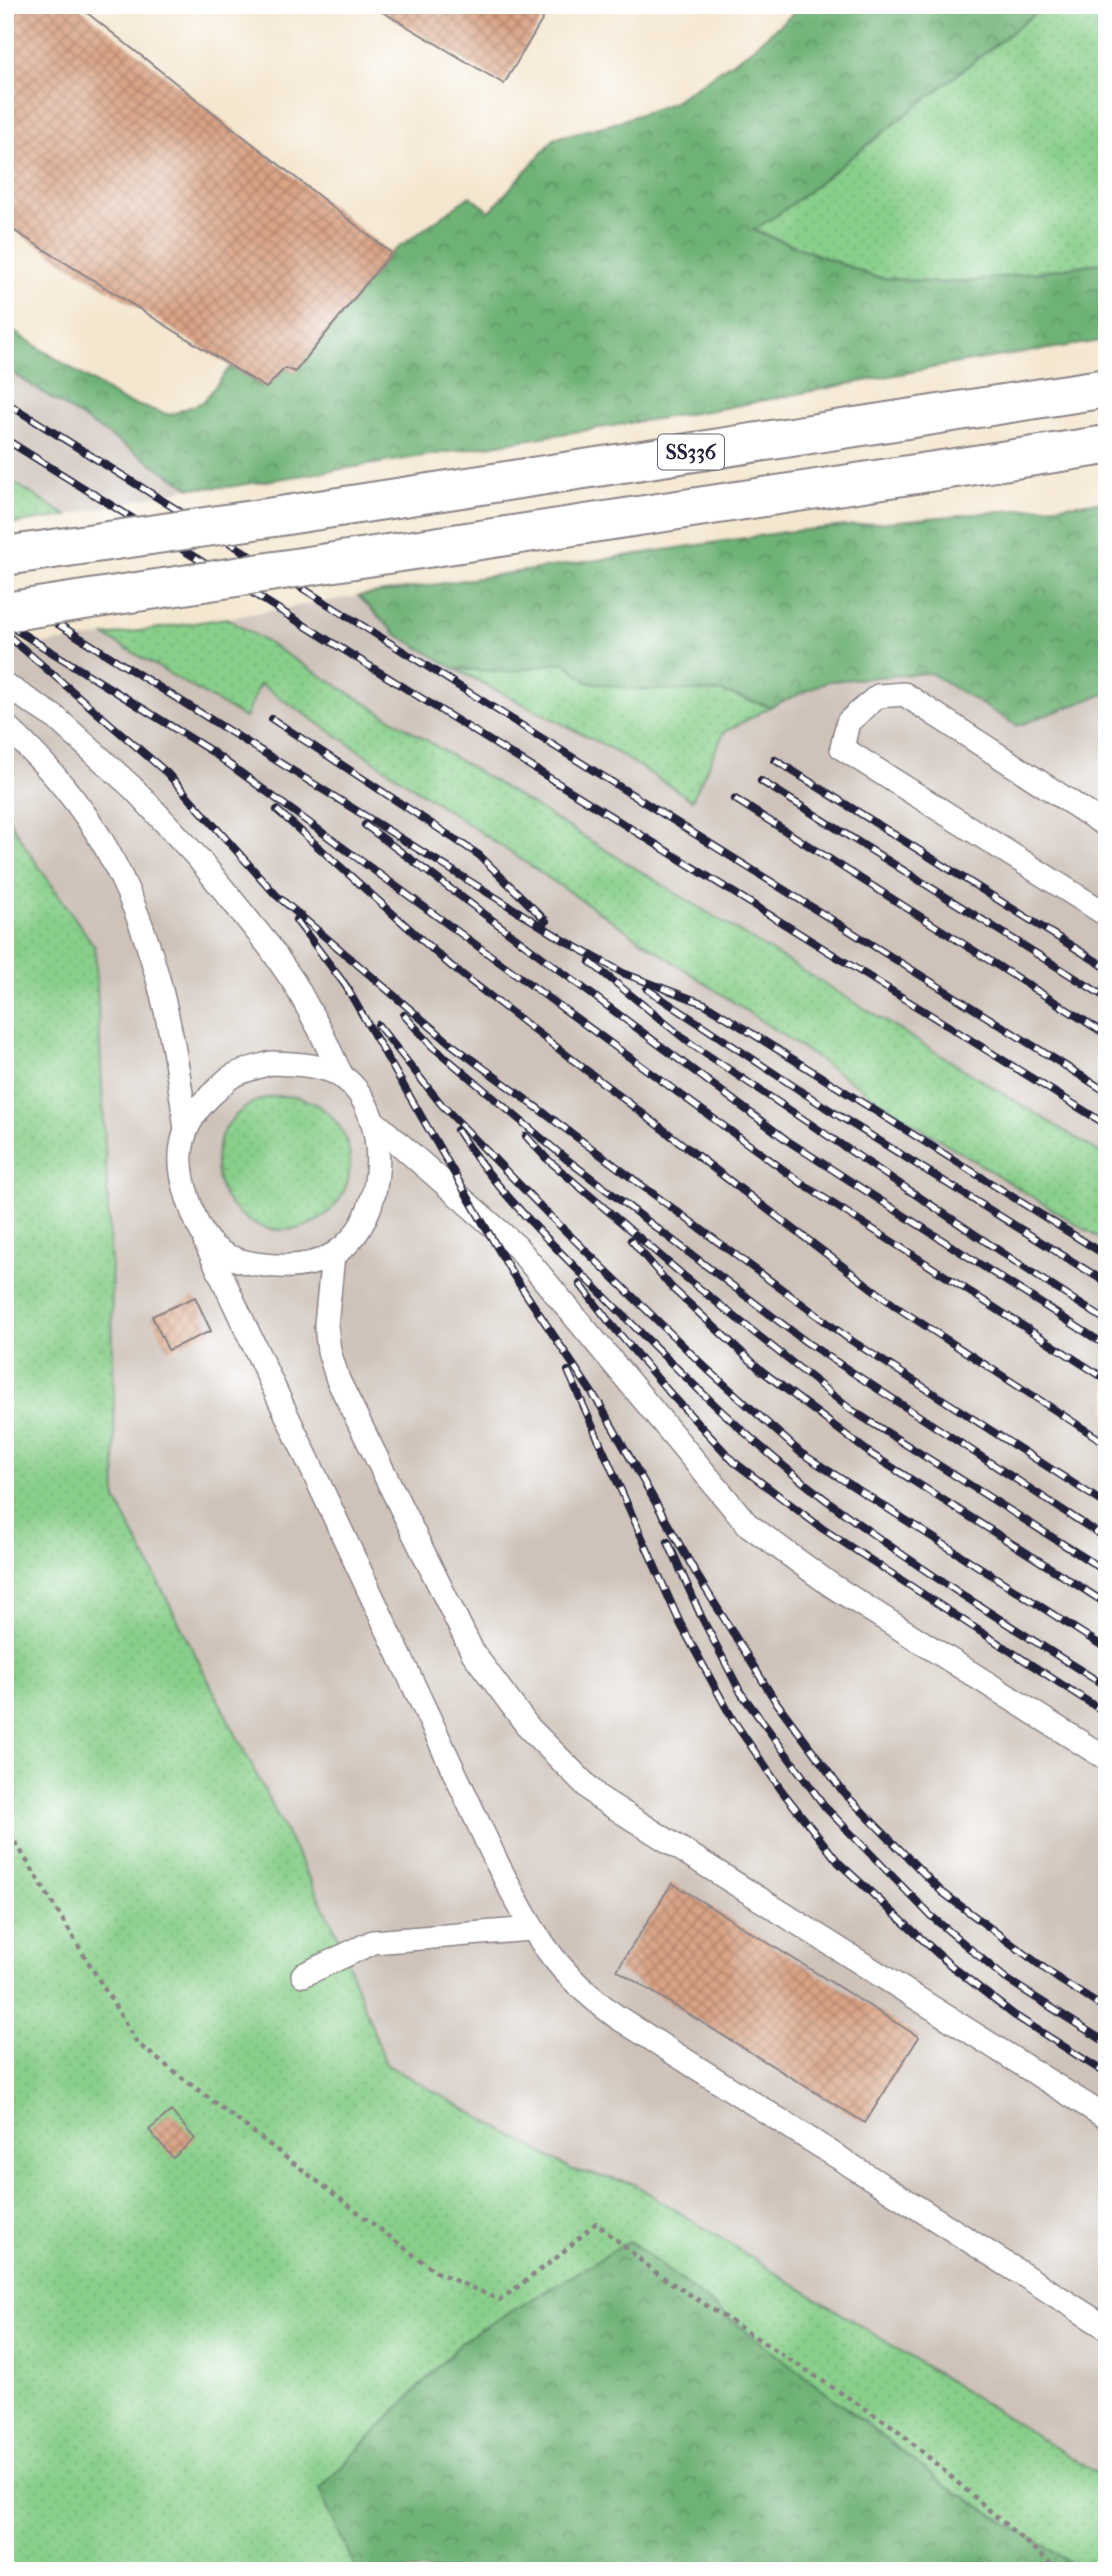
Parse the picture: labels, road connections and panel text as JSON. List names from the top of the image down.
{
  "streets": {
    "highway": ["SS336"]
  }
}
